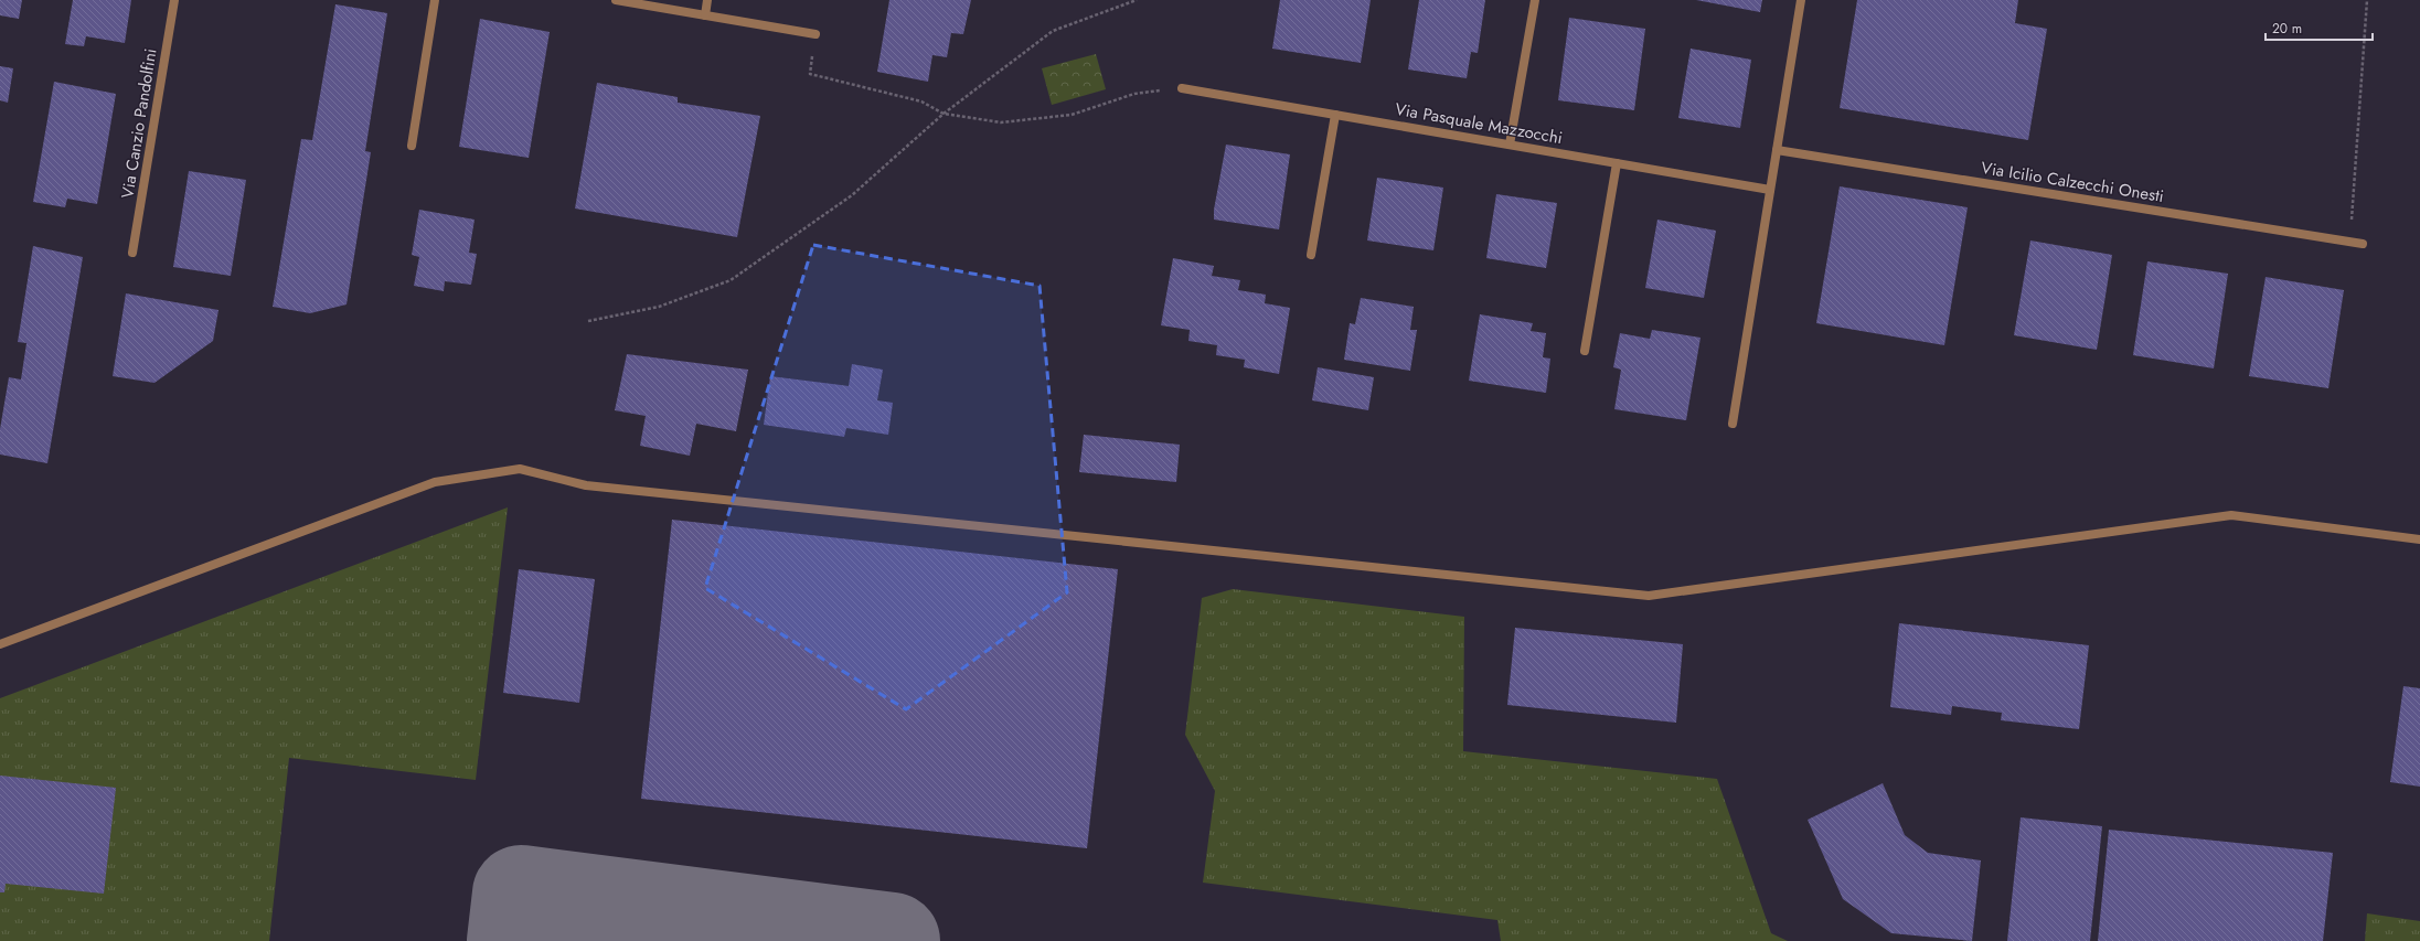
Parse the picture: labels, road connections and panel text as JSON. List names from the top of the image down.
{
  "streets": {
    "street": ["Via Canzio Pandolfini", "Via Pasquale Mazzocchi", "Via Icilio Calzecchi Onesti"]
  },
  "scale_bar": "20 m"
}
